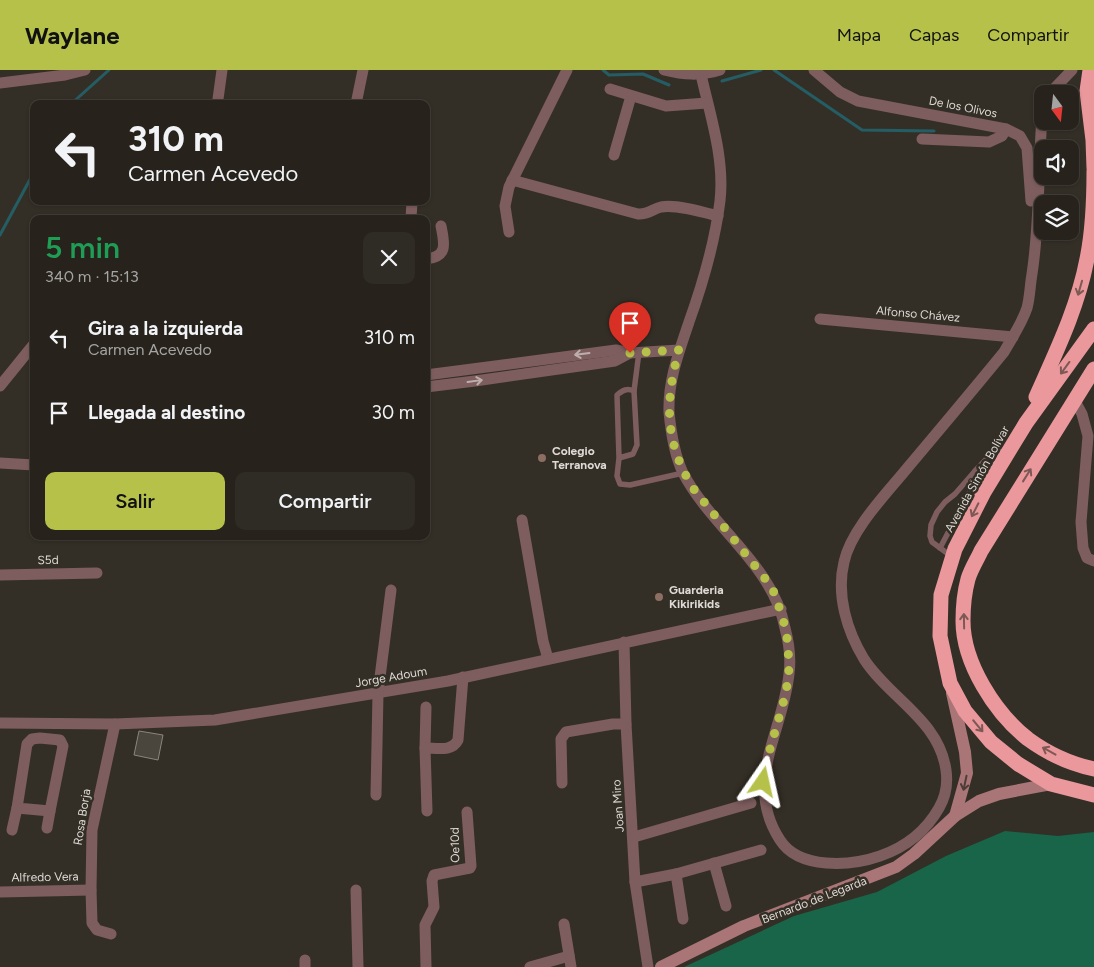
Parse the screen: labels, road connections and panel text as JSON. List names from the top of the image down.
{
  "streets": {
    "highway": ["Avenida Simón Bolívar"],
    "street": [
      "De los Olivos",
      "Alfonso Chávez",
      "S5d",
      "Jorge Adoum",
      "Joan Miro",
      "Rosa Borja",
      "Oe10d",
      "Alfredo Vera",
      "Bernardo de Legarda"
    ]
  },
  "crossings": [
    ["Avenida Simón Bolívar", "Bernardo de Legarda"],
    ["Jorge Adoum", "Joan Miro"],
    ["Jorge Adoum", "Rosa Borja"],
    ["Rosa Borja", "Alfredo Vera"]
  ],
  "places": ["Colegio Terranova", "Guarderia Kikirikids"],
  "north": "bottom",
  "page": {
    "header": "Waylane",
    "nav": ["Mapa", "Capas", "Compartir"],
    "turn": ["310 m", "Carmen Acevedo"],
    "heading": ["5 min", "340 m · 15:13"],
    "list": [
      {
        "name": "Gira a la izquierda",
        "note": "Carmen Acevedo",
        "value": "310 m"
      },
      {
        "name": "Llegada al destino",
        "value": "30 m"
      }
    ],
    "buttons": ["Salir", "Compartir"]
  }
}
